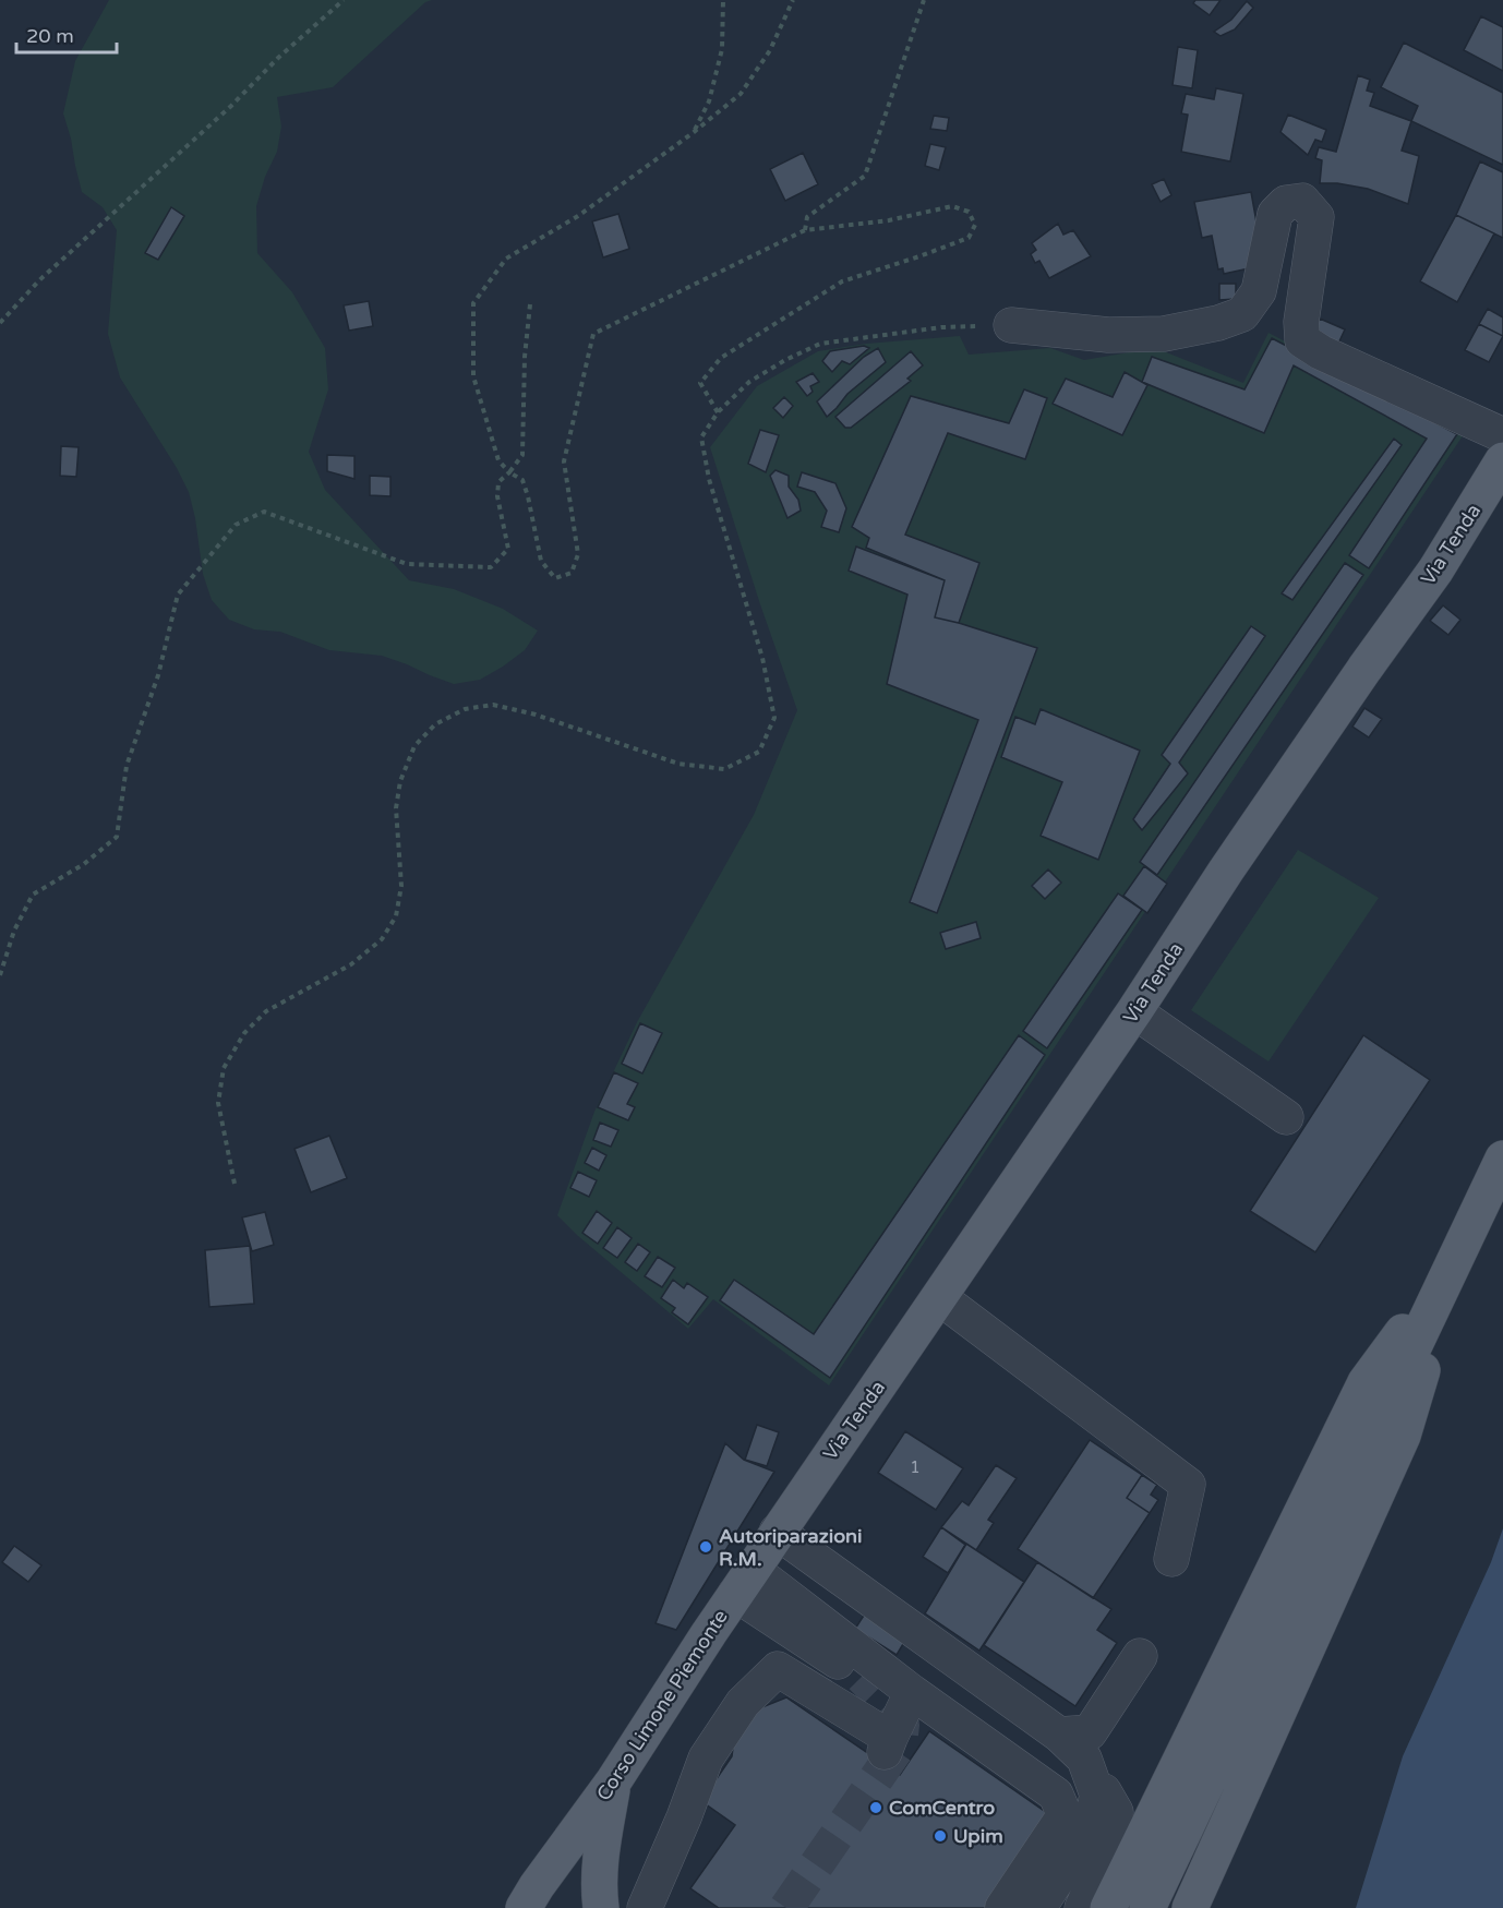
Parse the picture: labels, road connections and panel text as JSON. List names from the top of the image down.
{
  "streets": {
    "main road": ["Via Tenda", "Corso Limone Piemonte"]
  },
  "crossings": [
    ["Via Tenda", "Corso Limone Piemonte"]
  ],
  "places": ["Autoriparazioni R.M.", "ComCentro", "Upim"],
  "house_numbers": ["1"],
  "scale_bar": "20 m"
}
